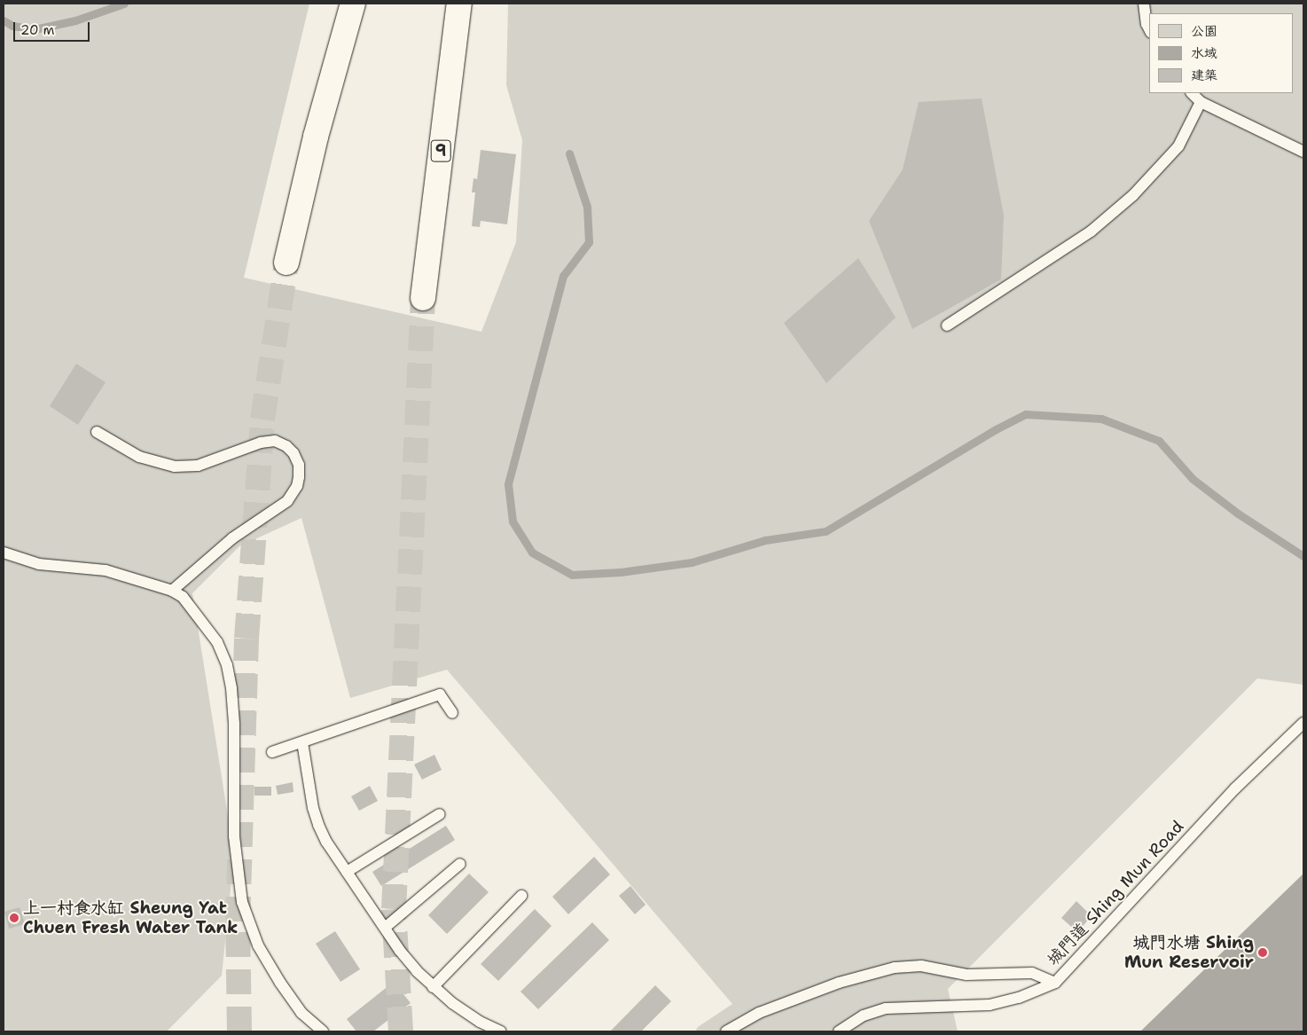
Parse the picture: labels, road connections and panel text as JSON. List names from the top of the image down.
{
  "streets": {
    "highway": ["9"],
    "lane": ["城門道 Shing Mun Road"]
  },
  "places": ["上一村食水缸 Sheung Yat Chuen Fresh Water Tank", "城門水塘 Shing Mun Reservoir"],
  "legend": ["公園", "水域", "建築"],
  "scale_bar": "20 m"
}
